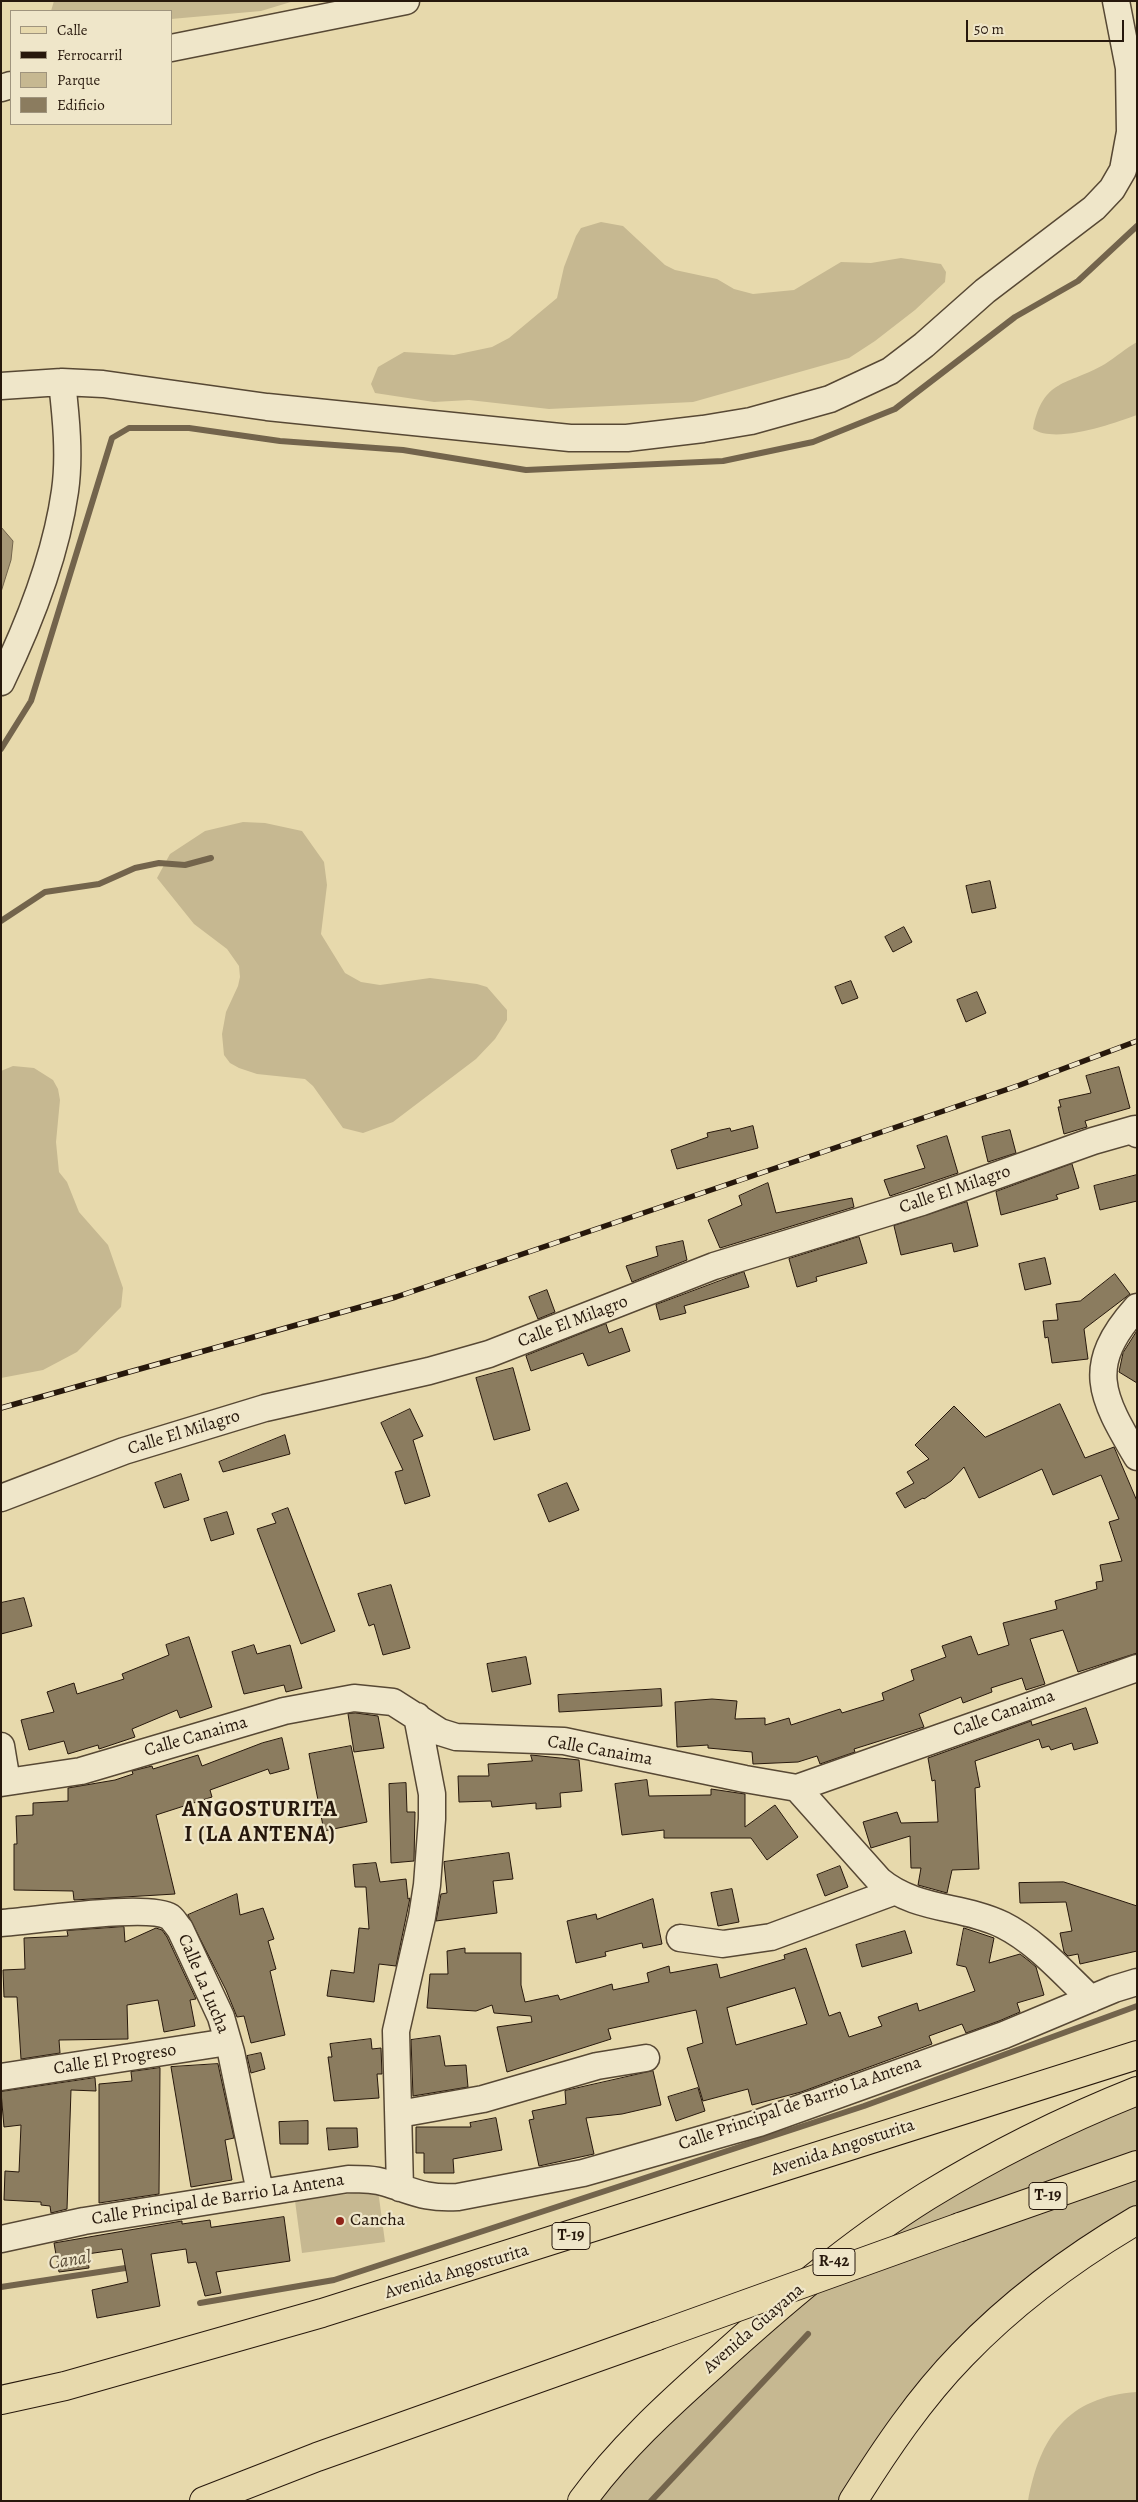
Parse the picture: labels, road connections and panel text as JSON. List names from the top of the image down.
{
  "streets": {
    "main road": [
      "Avenida Angosturita",
      "T-19",
      "R-42",
      "Avenida Guayana"
    ],
    "street": [
      "Calle El Milagro",
      "Calle Canaima",
      "Calle La Lucha",
      "Calle El Progreso",
      "Calle Principal de Barrio La Antena"
    ]
  },
  "crossings": [
    ["Calle La Lucha", "Calle El Progreso"],
    ["Calle La Lucha", "Calle Principal de Barrio La Antena"]
  ],
  "districts": ["ANGOSTURITA I (LA ANTENA)"],
  "water": ["Canal"],
  "places": ["Cancha"],
  "legend": [
    "Calle",
    "Ferrocarril",
    "Parque",
    "Edificio"
  ],
  "scale_bar": "50 m"
}
